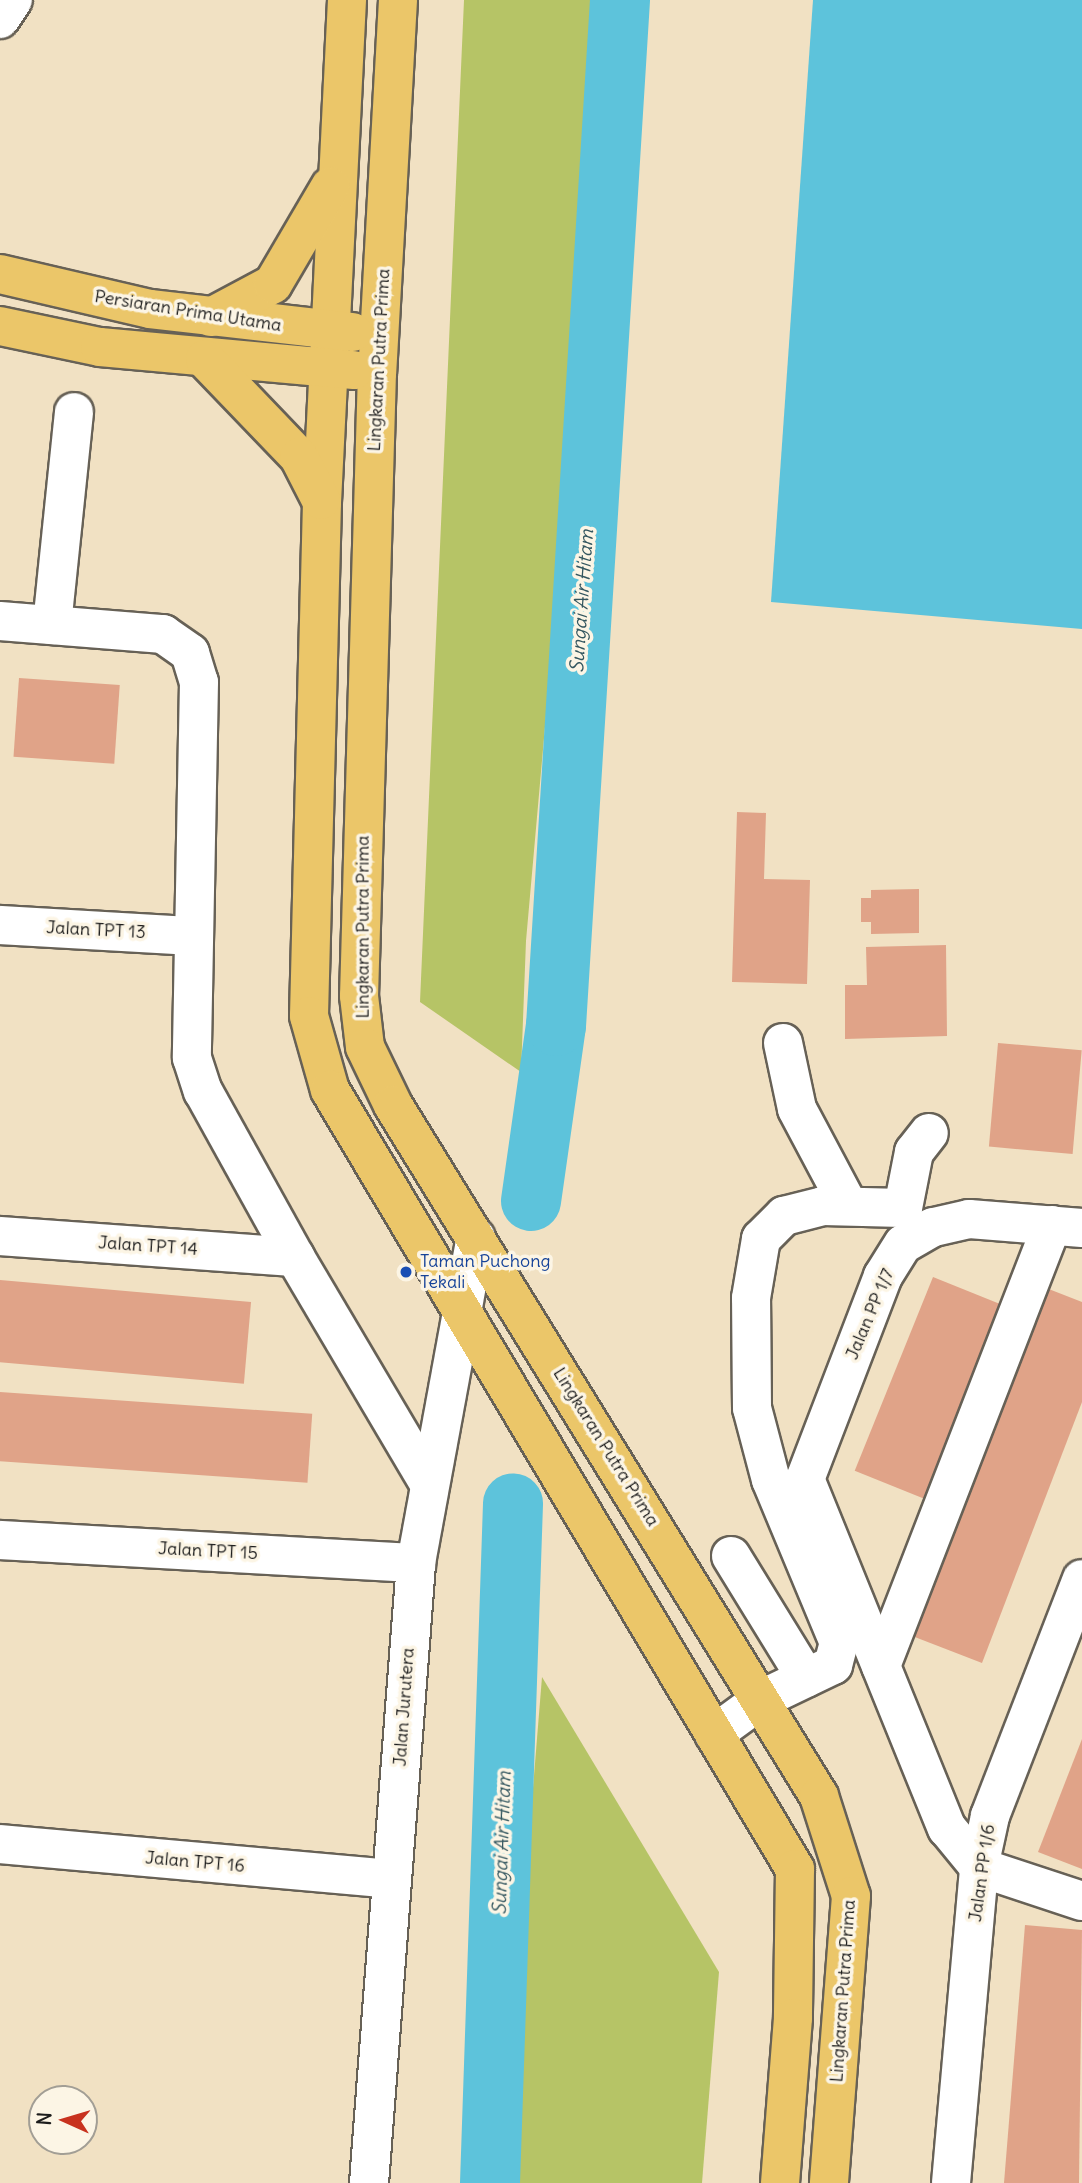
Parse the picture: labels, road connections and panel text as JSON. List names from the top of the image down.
{
  "streets": {
    "main road": ["Persiaran Prima Utama", "Lingkaran Putra Prima"],
    "street": [
      "Jalan TPT 13",
      "Jalan TPT 14",
      "Jalan PP 1/7",
      "Jalan TPT 15",
      "Jalan Jurutera",
      "Jalan TPT 16",
      "Jalan PP 1/6"
    ]
  },
  "crossings": [
    ["Persiaran Prima Utama", "Lingkaran Putra Prima"],
    ["Lingkaran Putra Prima", "Jalan Jurutera"],
    ["Jalan TPT 15", "Jalan Jurutera"],
    ["Jalan Jurutera", "Jalan TPT 16"]
  ],
  "water": ["Sungai Air Hitam"],
  "places": ["Taman Puchong Tekali"],
  "north": "left"
}
